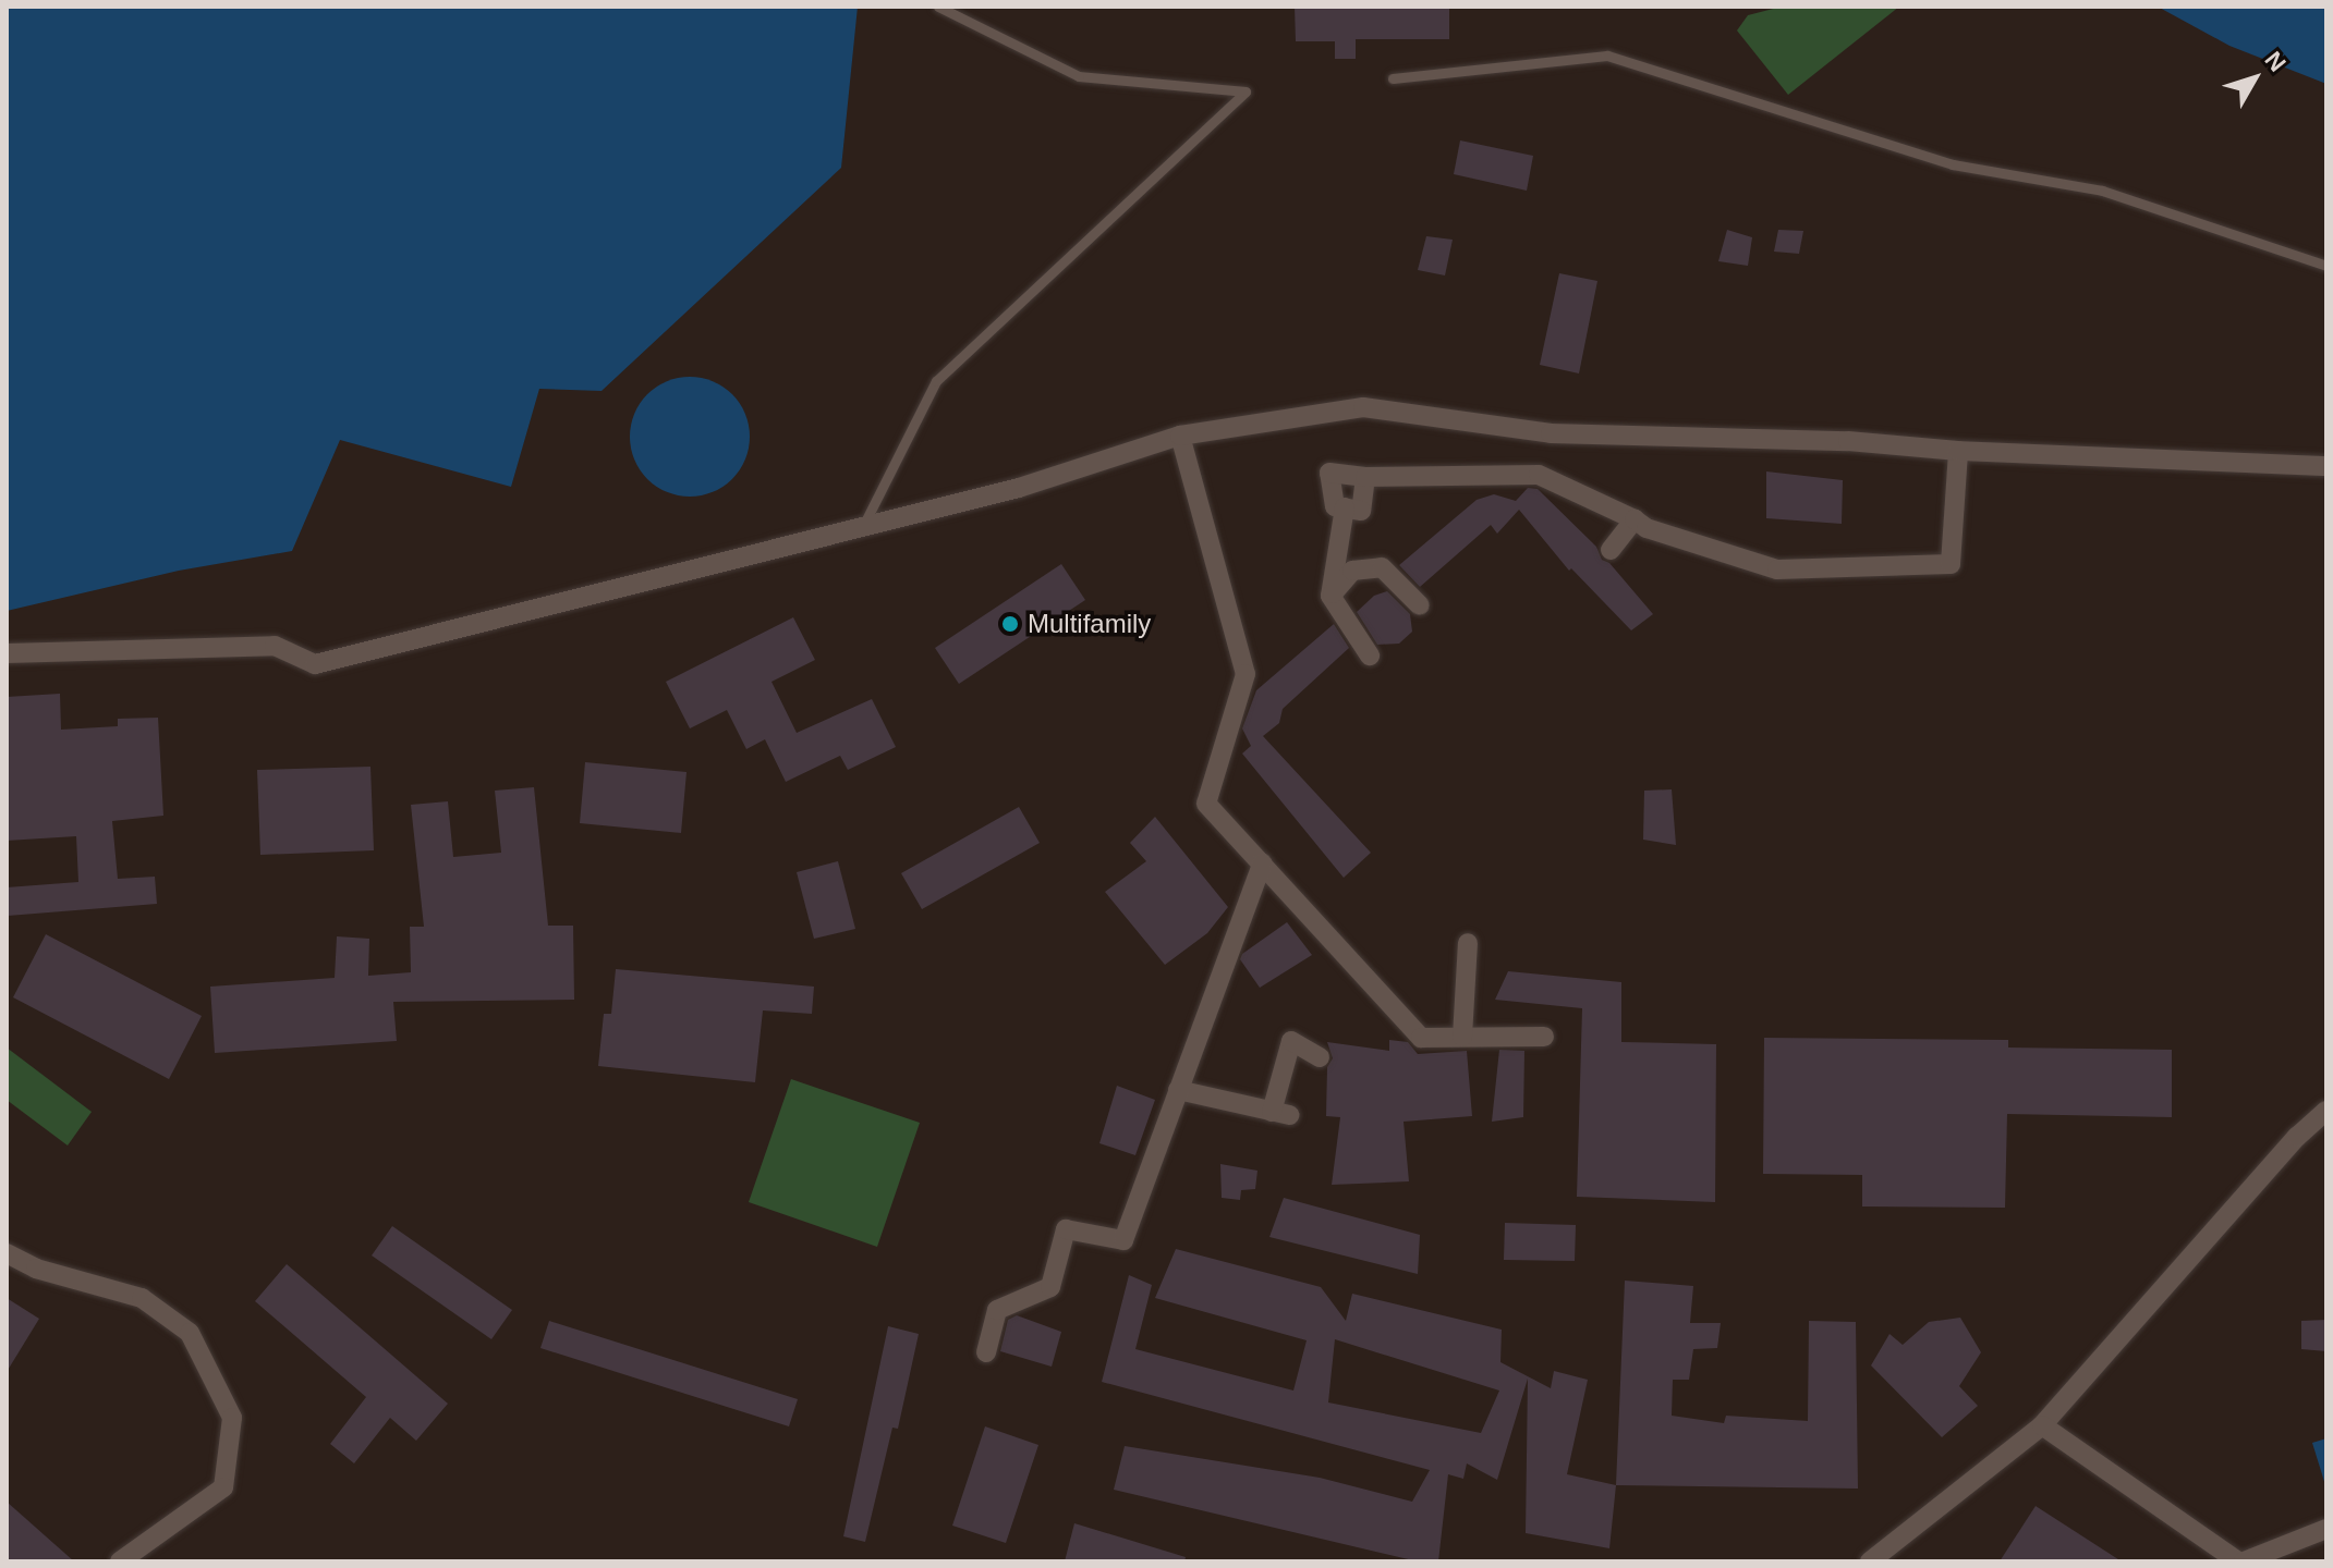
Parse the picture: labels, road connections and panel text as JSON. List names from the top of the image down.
{
  "places": ["Multifamily"],
  "north": "top right"
}
